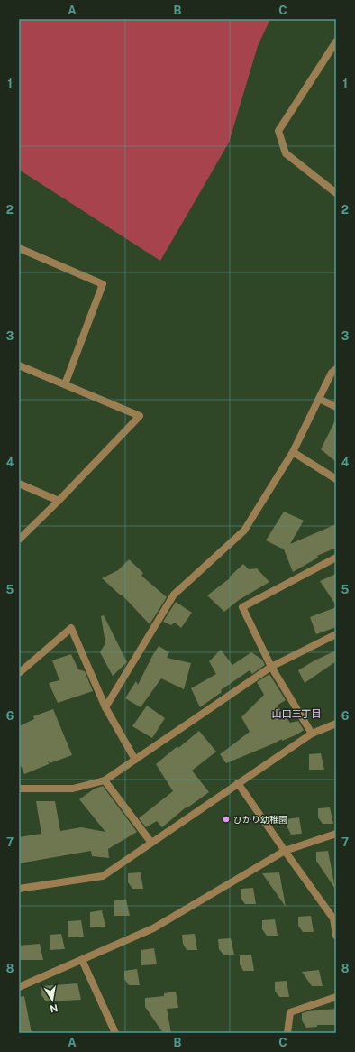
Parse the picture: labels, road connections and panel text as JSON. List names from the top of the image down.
{
  "districts": ["山口三丁目"],
  "places": ["ひかり幼稚園"],
  "north": "bottom",
  "grid": {
    "columns": ["A", "B", "C"],
    "rows": [
      "1",
      "2",
      "3",
      "4",
      "5",
      "6",
      "7",
      "8"
    ]
  }
}
